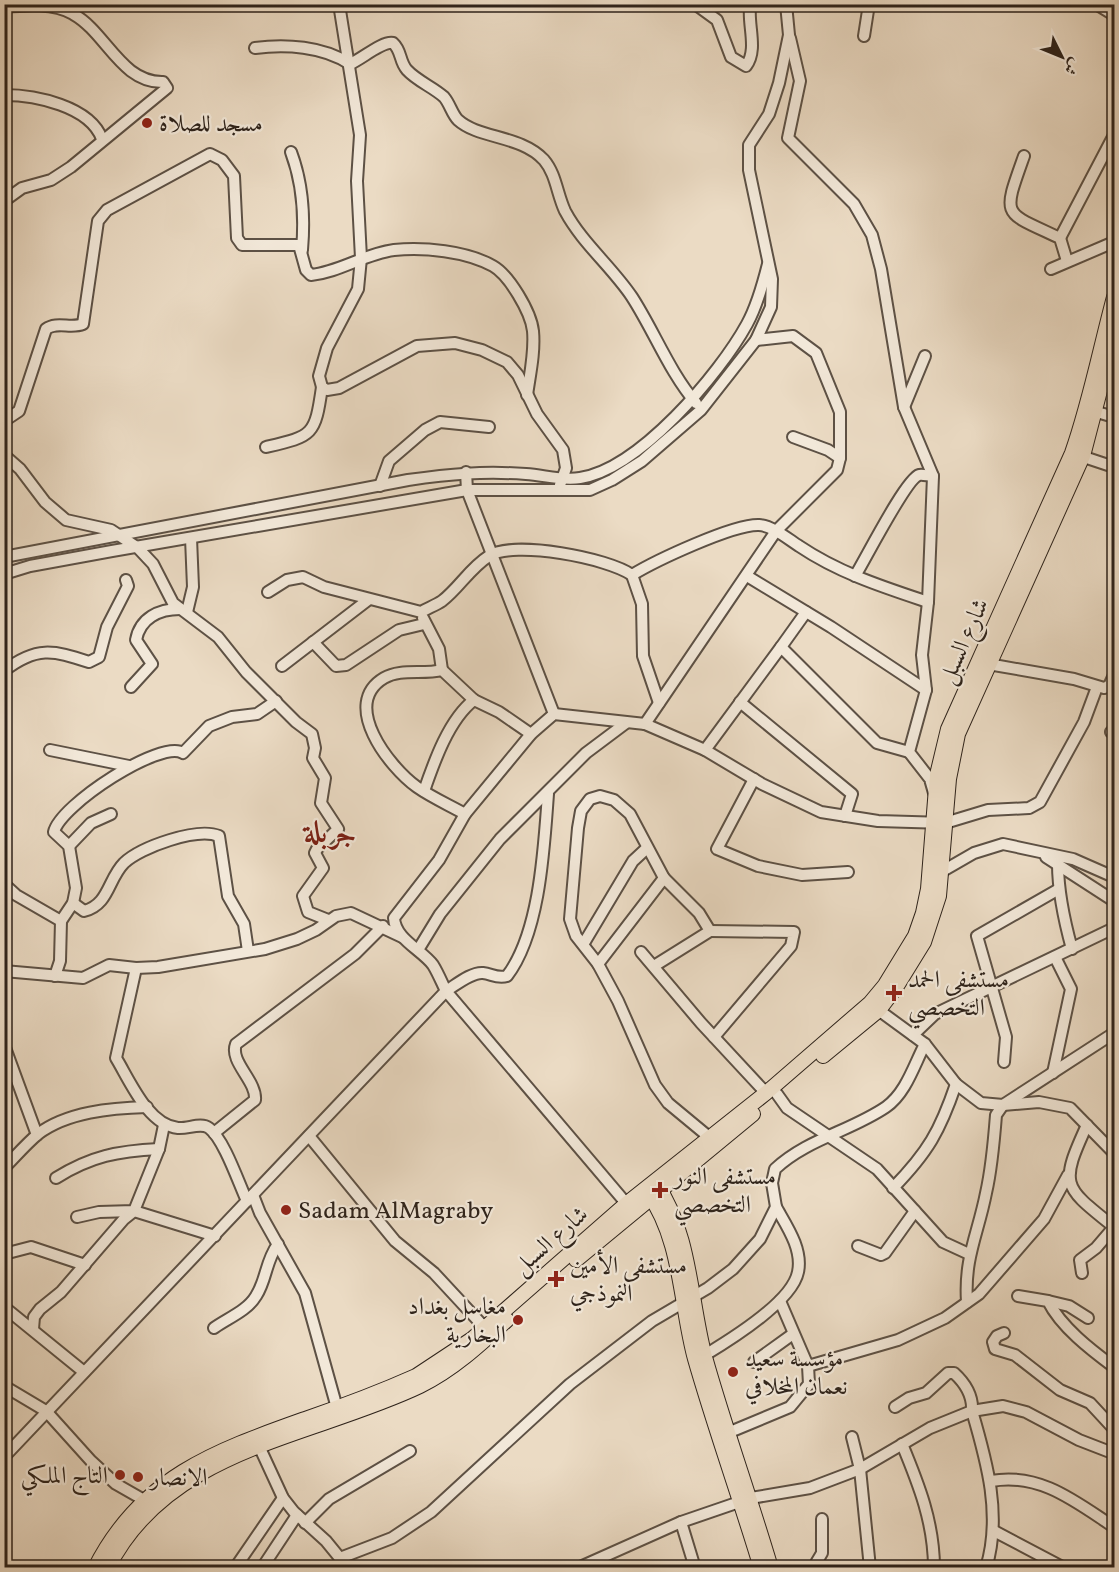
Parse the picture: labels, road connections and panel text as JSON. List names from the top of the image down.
{
  "streets": {
    "main road": ["شارع السبل"]
  },
  "districts": ["جربلة"],
  "places": {
    "other": [
      "مسجد للصلاة",
      "Sadam AlMagraby",
      "مغاسل بغداد البخارية",
      "مؤسسة سعيد نعمان المخلافي",
      "التاج الملكي",
      "الانصار"
    ],
    "health": ["مستشفى الحمد التخصصي", "مستشفى النور التخصصي", "مستشفى الأمين النموذجي"]
  },
  "north": "bottom right"
}
